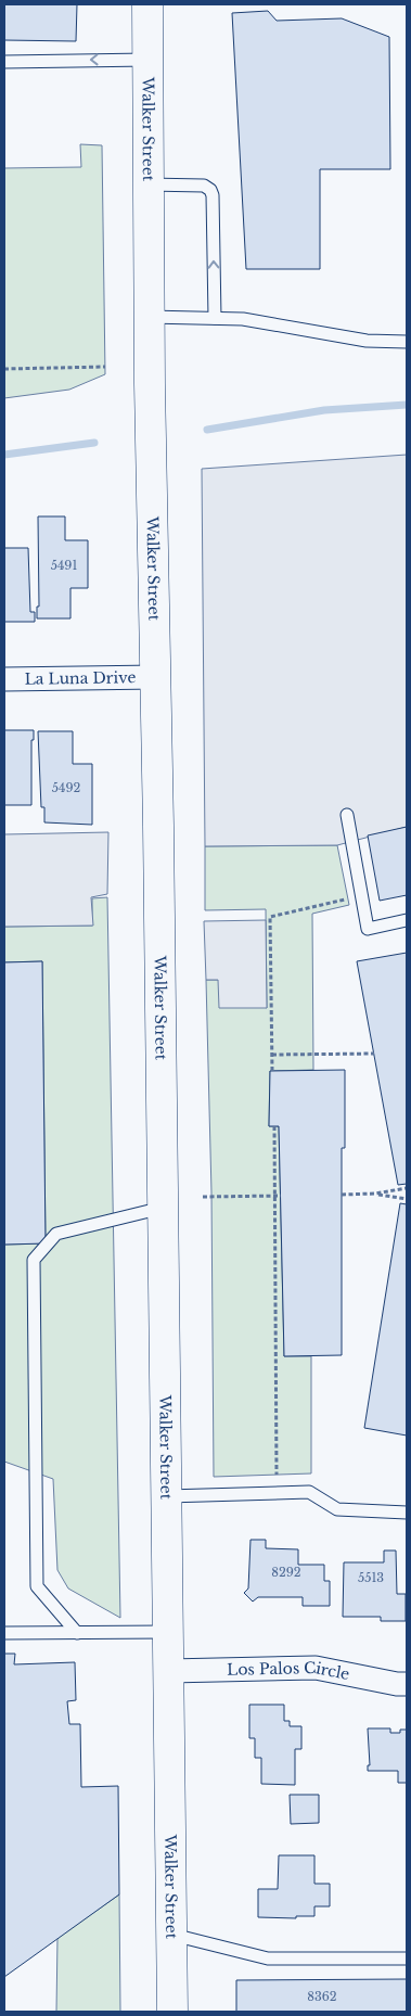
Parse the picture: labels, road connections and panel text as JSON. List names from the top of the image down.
{
  "streets": {
    "main road": ["Walker Street"],
    "street": ["La Luna Drive", "Los Palos Circle"]
  },
  "crossings": [
    ["Walker Street", "La Luna Drive"],
    ["Walker Street", "Los Palos Circle"]
  ],
  "house_numbers": [
    "5491",
    "5492",
    "8292",
    "5513",
    "8362"
  ]
}
